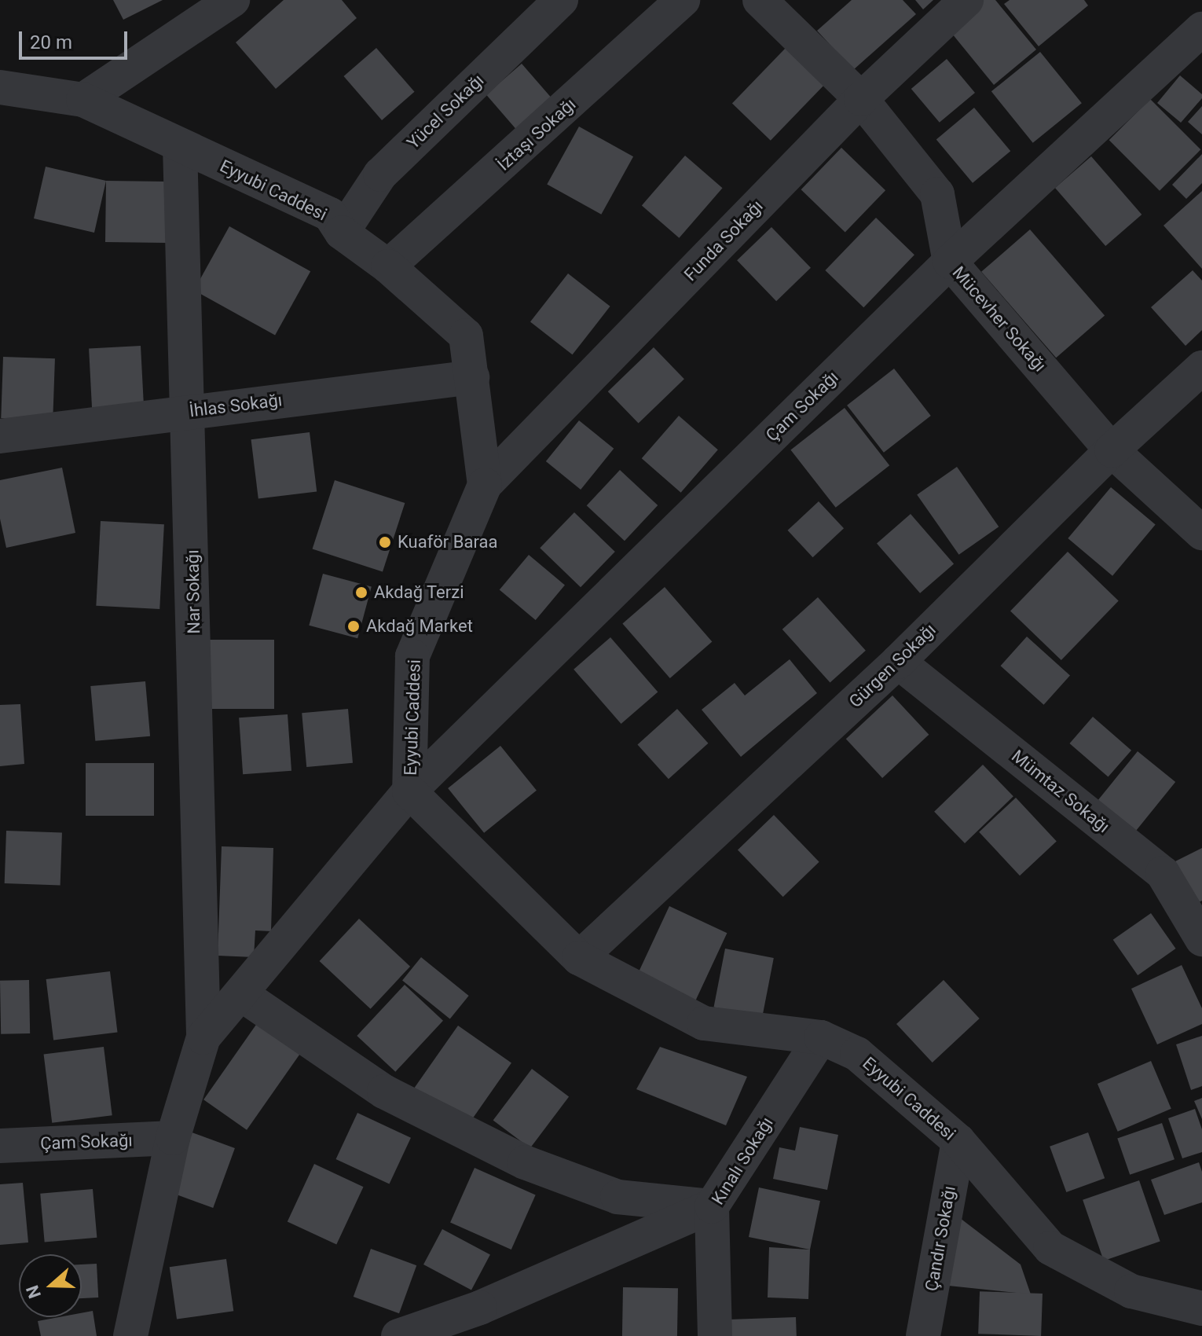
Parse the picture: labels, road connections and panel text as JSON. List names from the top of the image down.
{
  "streets": {
    "street": [
      "Yücel Sokağı",
      "İztaşı Sokağı",
      "Eyyubi Caddesi",
      "Funda Sokağı",
      "Mücevher Sokağı",
      "İhlas Sokağı",
      "Çam Sokağı",
      "Nar Sokağı",
      "Gürgen Sokağı",
      "Mümtaz Sokağı",
      "Kınalı Sokağı",
      "Çandır Sokağı"
    ]
  },
  "crossings": [
    ["Yücel Sokağı", "Eyyubi Caddesi"],
    ["İztaşı Sokağı", "Eyyubi Caddesi"],
    ["Eyyubi Caddesi", "Funda Sokağı"],
    ["Eyyubi Caddesi", "İhlas Sokağı"],
    ["Eyyubi Caddesi", "Çam Sokağı"],
    ["Eyyubi Caddesi", "Nar Sokağı"],
    ["Eyyubi Caddesi", "Gürgen Sokağı"],
    ["Eyyubi Caddesi", "Kınalı Sokağı"],
    ["Eyyubi Caddesi", "Çandır Sokağı"],
    ["Funda Sokağı", "Mücevher Sokağı"],
    ["Mücevher Sokağı", "Çam Sokağı"],
    ["Mücevher Sokağı", "Gürgen Sokağı"],
    ["İhlas Sokağı", "Nar Sokağı"],
    ["Çam Sokağı", "Nar Sokağı"],
    ["Gürgen Sokağı", "Mümtaz Sokağı"]
  ],
  "places": ["Kuaför Baraa", "Akdağ Terzi", "Akdağ Market"],
  "scale_bar": "20 m",
  "north": "left"
}
